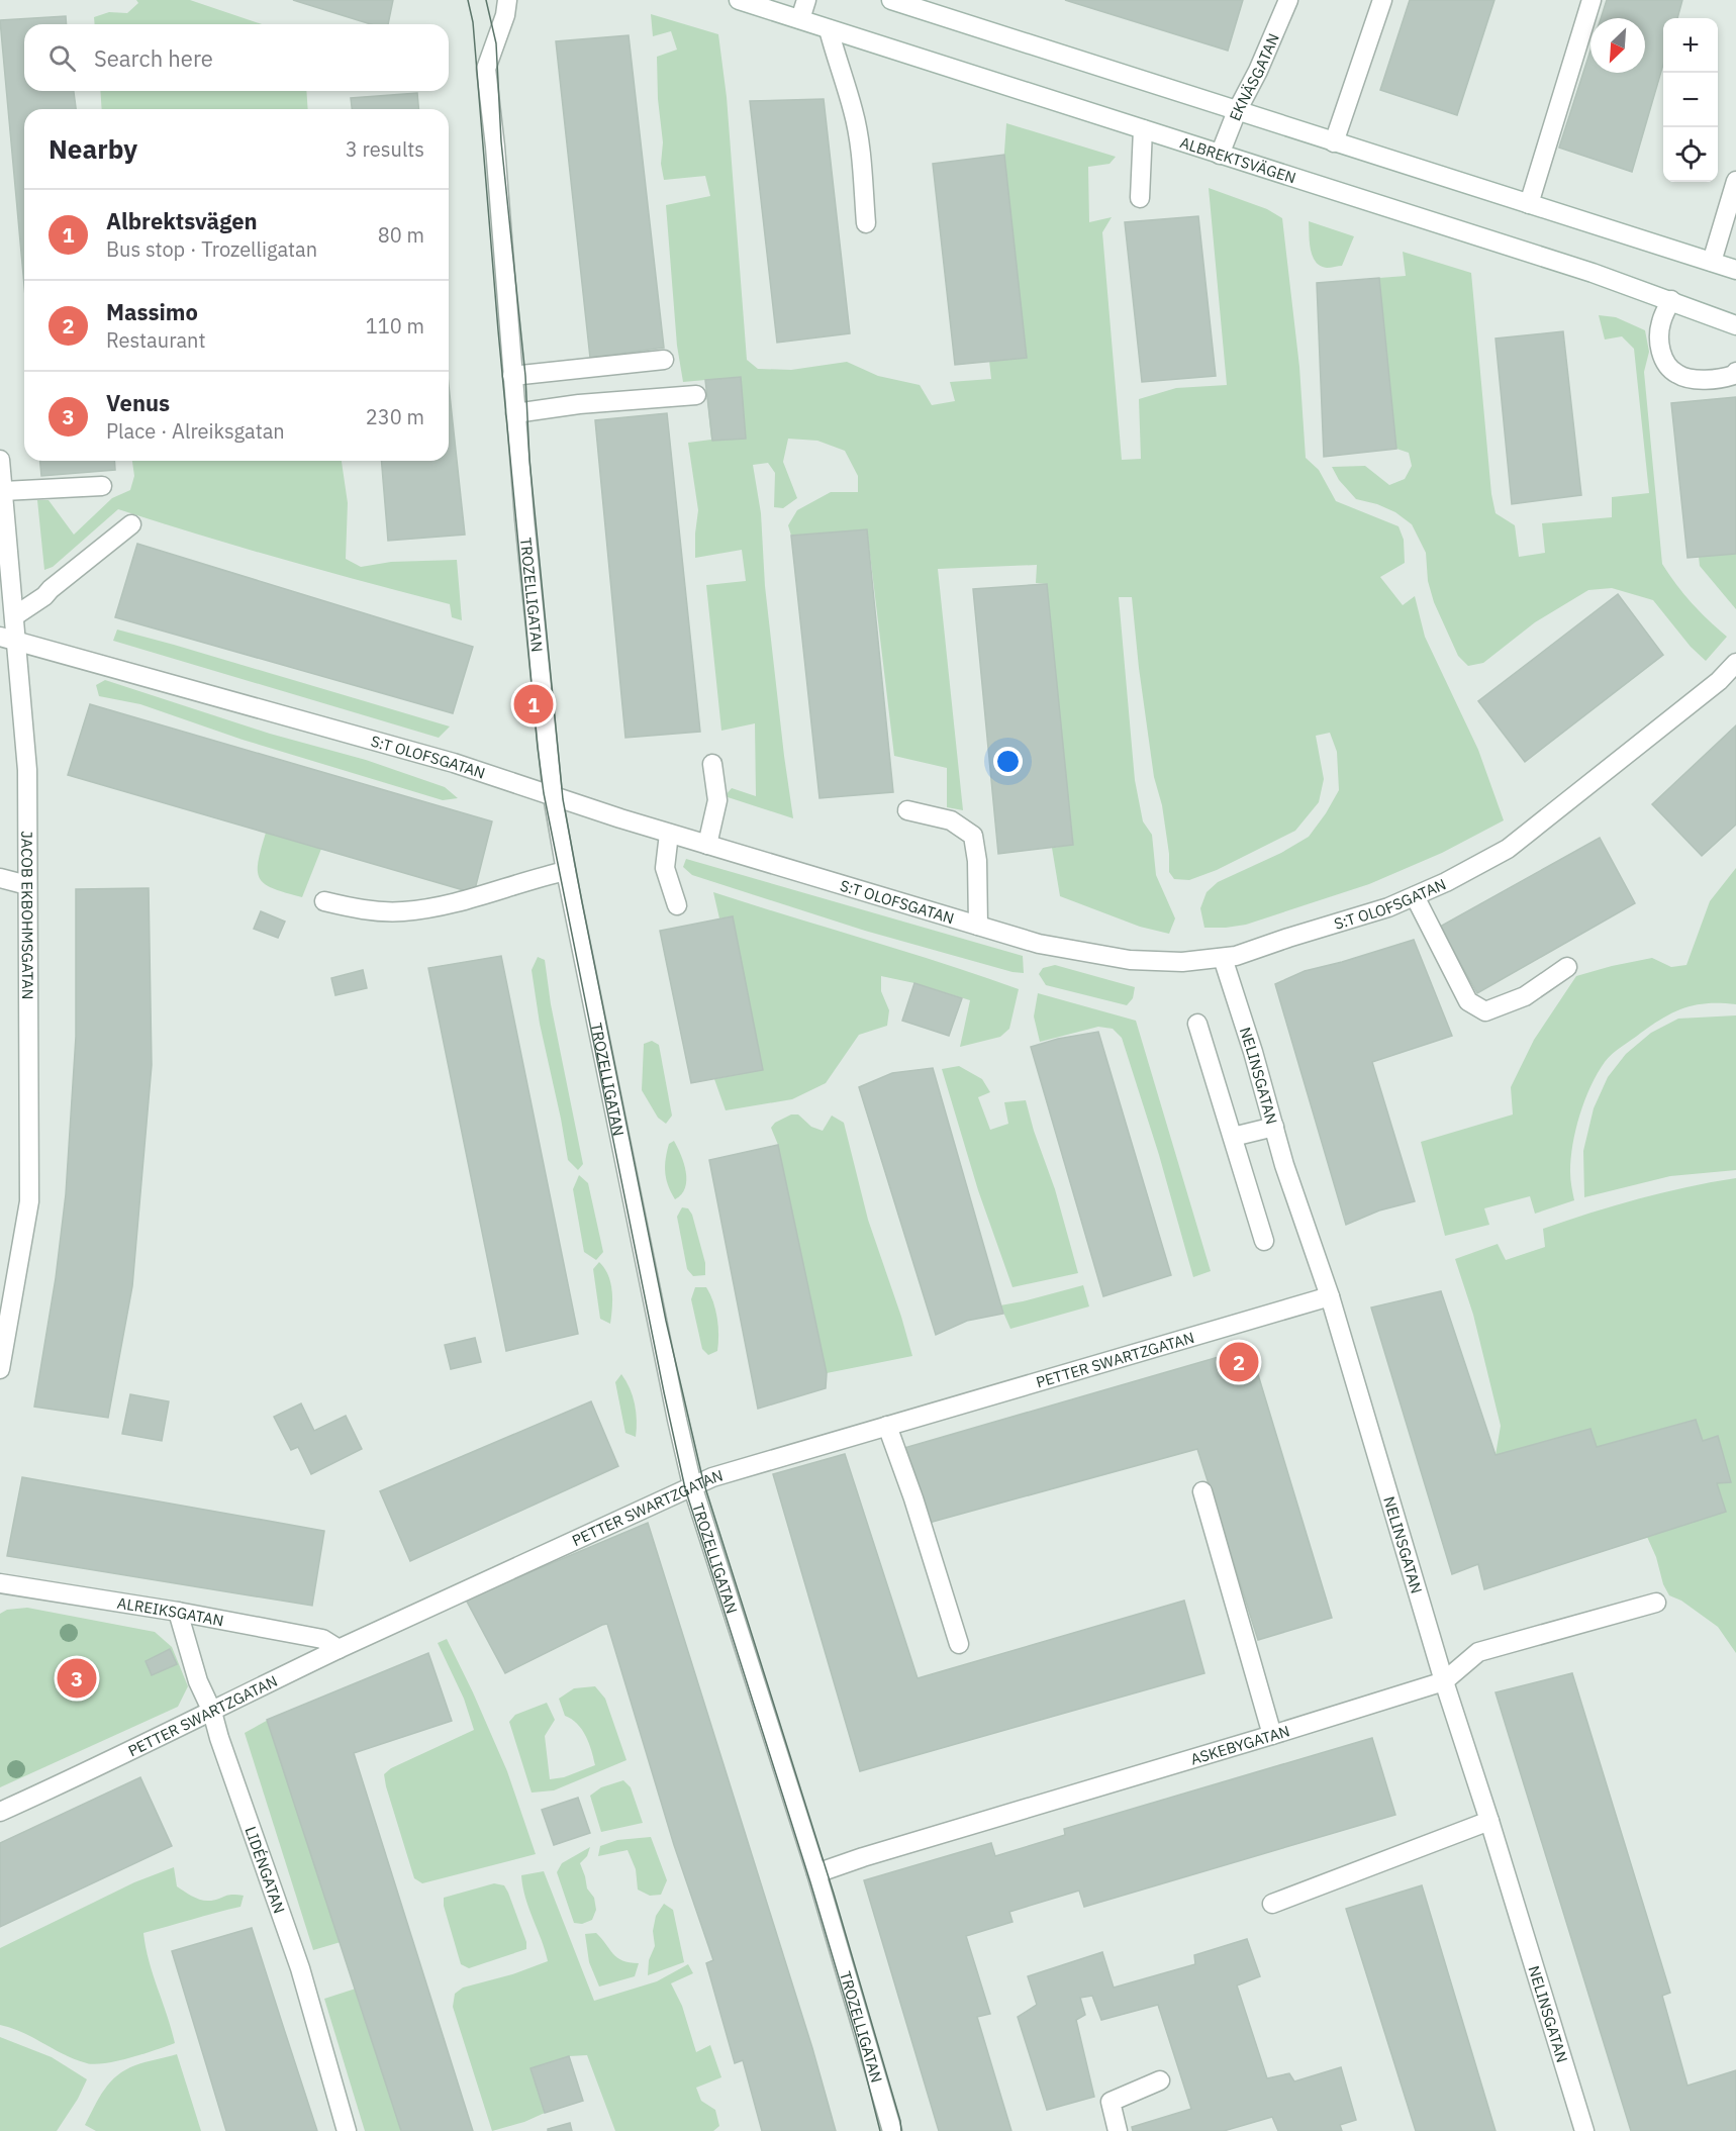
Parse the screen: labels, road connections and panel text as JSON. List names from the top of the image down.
{
  "streets": {
    "street": [
      "EKNÄSGATAN",
      "ALBREKTSVÄGEN",
      "TROZELLIGATAN",
      "S:T OLOFSGATAN",
      "JACOB EKBOHMSGATAN",
      "NELINSGATAN",
      "PETTER SWARTZGATAN",
      "ALREIKSGATAN",
      "ASKEBYGATAN",
      "LIDÉNGATAN"
    ]
  },
  "crossings": [
    ["EKNÄSGATAN", "ALBREKTSVÄGEN"],
    ["TROZELLIGATAN", "S:T OLOFSGATAN"],
    ["TROZELLIGATAN", "PETTER SWARTZGATAN"],
    ["TROZELLIGATAN", "ASKEBYGATAN"],
    ["S:T OLOFSGATAN", "JACOB EKBOHMSGATAN"],
    ["S:T OLOFSGATAN", "NELINSGATAN"],
    ["NELINSGATAN", "PETTER SWARTZGATAN"],
    ["NELINSGATAN", "ASKEBYGATAN"],
    ["PETTER SWARTZGATAN", "ALREIKSGATAN"],
    ["PETTER SWARTZGATAN", "LIDÉNGATAN"],
    ["ALREIKSGATAN", "LIDÉNGATAN"]
  ],
  "north": "bottom left",
  "page": {
    "map_buttons": ["+", "−"],
    "search": "Search here",
    "heading": ["Nearby", "3 results"],
    "list": [
      {
        "mark": "1",
        "name": "Albrektsvägen",
        "note": "Bus stop · Trozelligatan",
        "value": "80 m"
      },
      {
        "mark": "2",
        "name": "Massimo",
        "note": "Restaurant",
        "value": "110 m"
      },
      {
        "mark": "3",
        "name": "Venus",
        "note": "Place · Alreiksgatan",
        "value": "230 m"
      }
    ],
    "pins": ["1", "2", "3"]
  }
}
